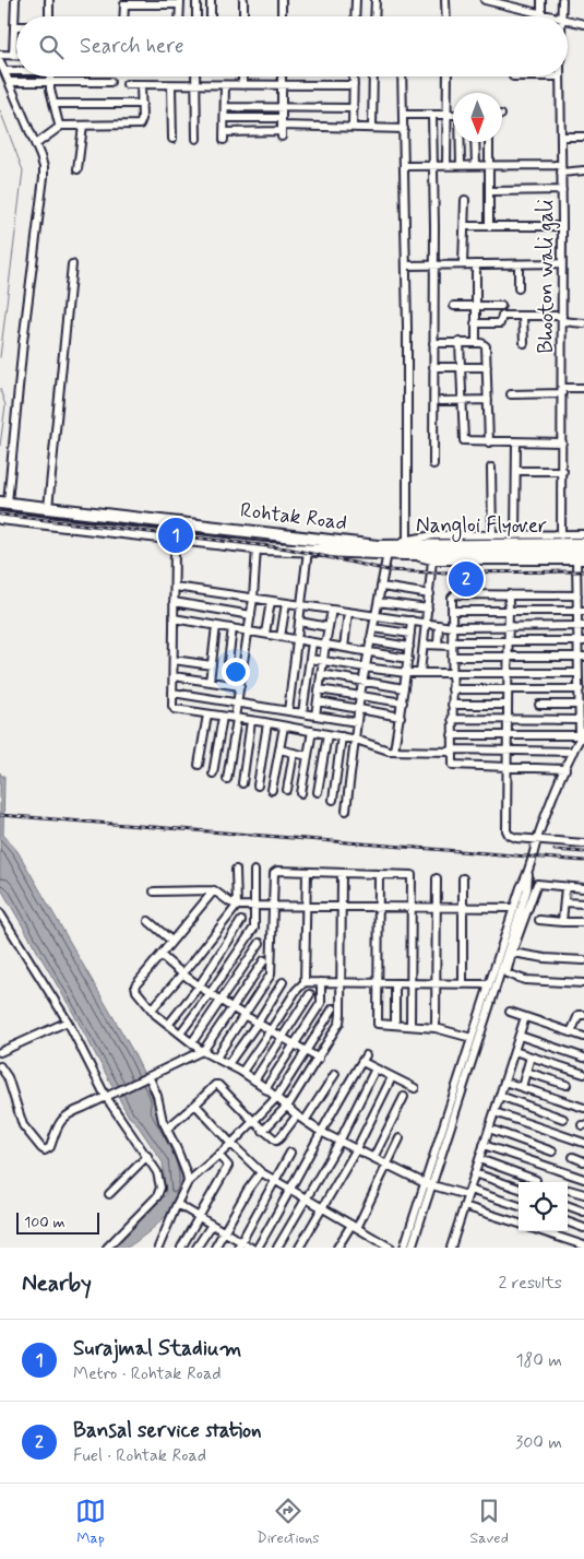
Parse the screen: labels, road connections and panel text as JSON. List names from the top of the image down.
{
  "streets": {
    "highway": ["Rohtak Road", "Nangloi Flyover"],
    "street": ["Bhooton wali gali"]
  },
  "crossings": [
    ["Bhooton wali gali", "Rohtak Road"],
    ["Rohtak Road", "Nangloi Flyover"]
  ],
  "scale_bar": "100 m",
  "north": "bottom",
  "page": {
    "search": "Search here",
    "pins": ["1", "2"],
    "scale": "100 m",
    "heading": ["Nearby", "2 results"],
    "list": [
      {
        "mark": "1",
        "name": "Surajmal Stadium",
        "note": "Metro · Rohtak Road",
        "value": "180 m"
      },
      {
        "mark": "2",
        "name": "Bansal service station",
        "note": "Fuel · Rohtak Road",
        "value": "300 m"
      }
    ],
    "nav": ["Map", "Directions", "Saved"]
  }
}
